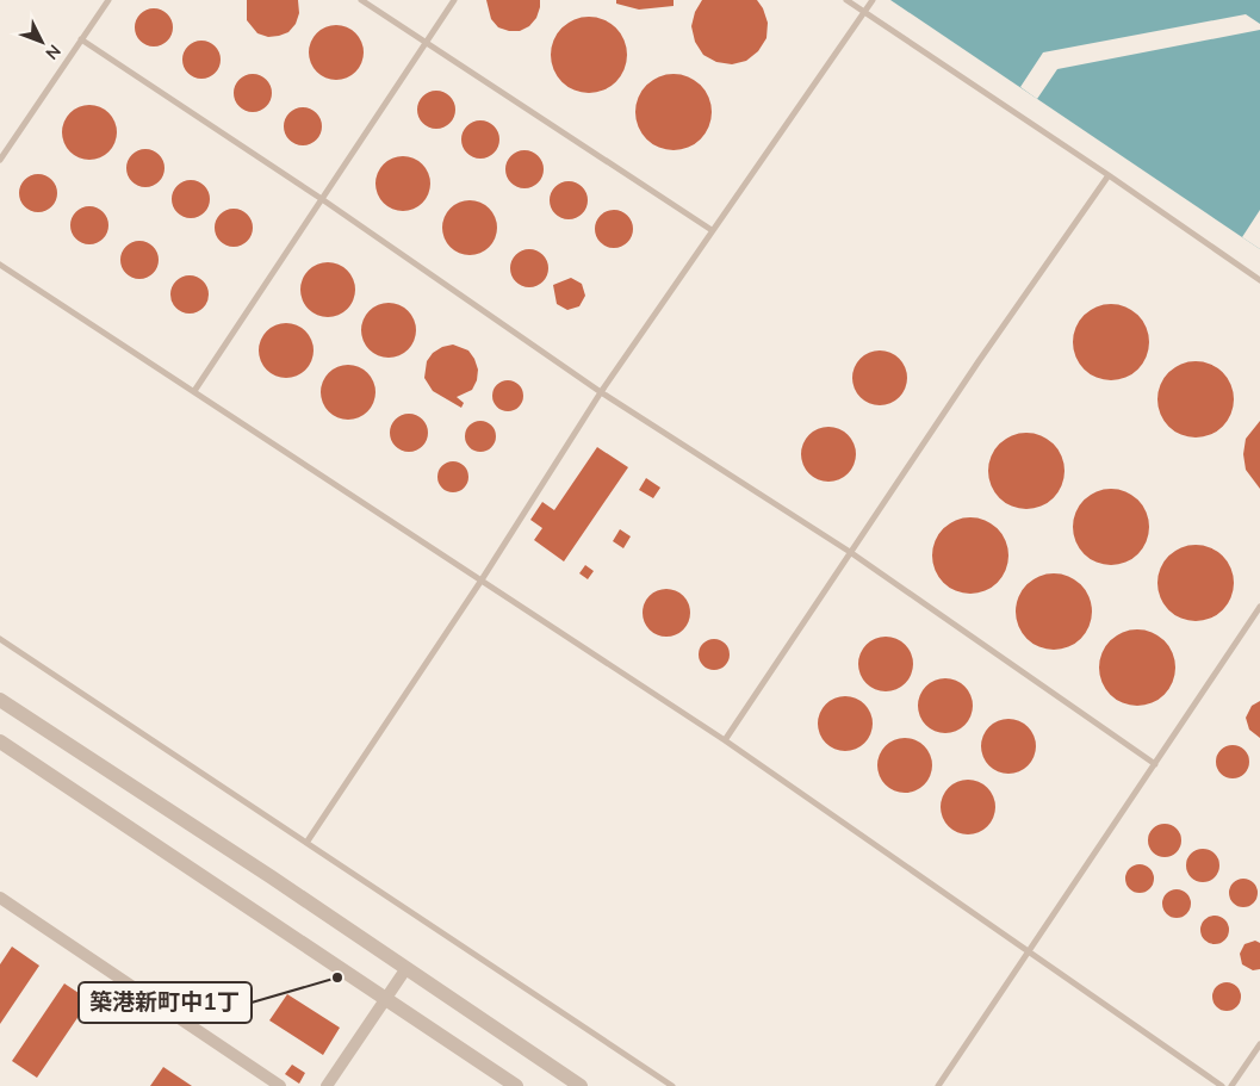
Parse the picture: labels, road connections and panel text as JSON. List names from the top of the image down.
{
  "places": ["築港新町中1丁"],
  "north": "bottom right"
}
